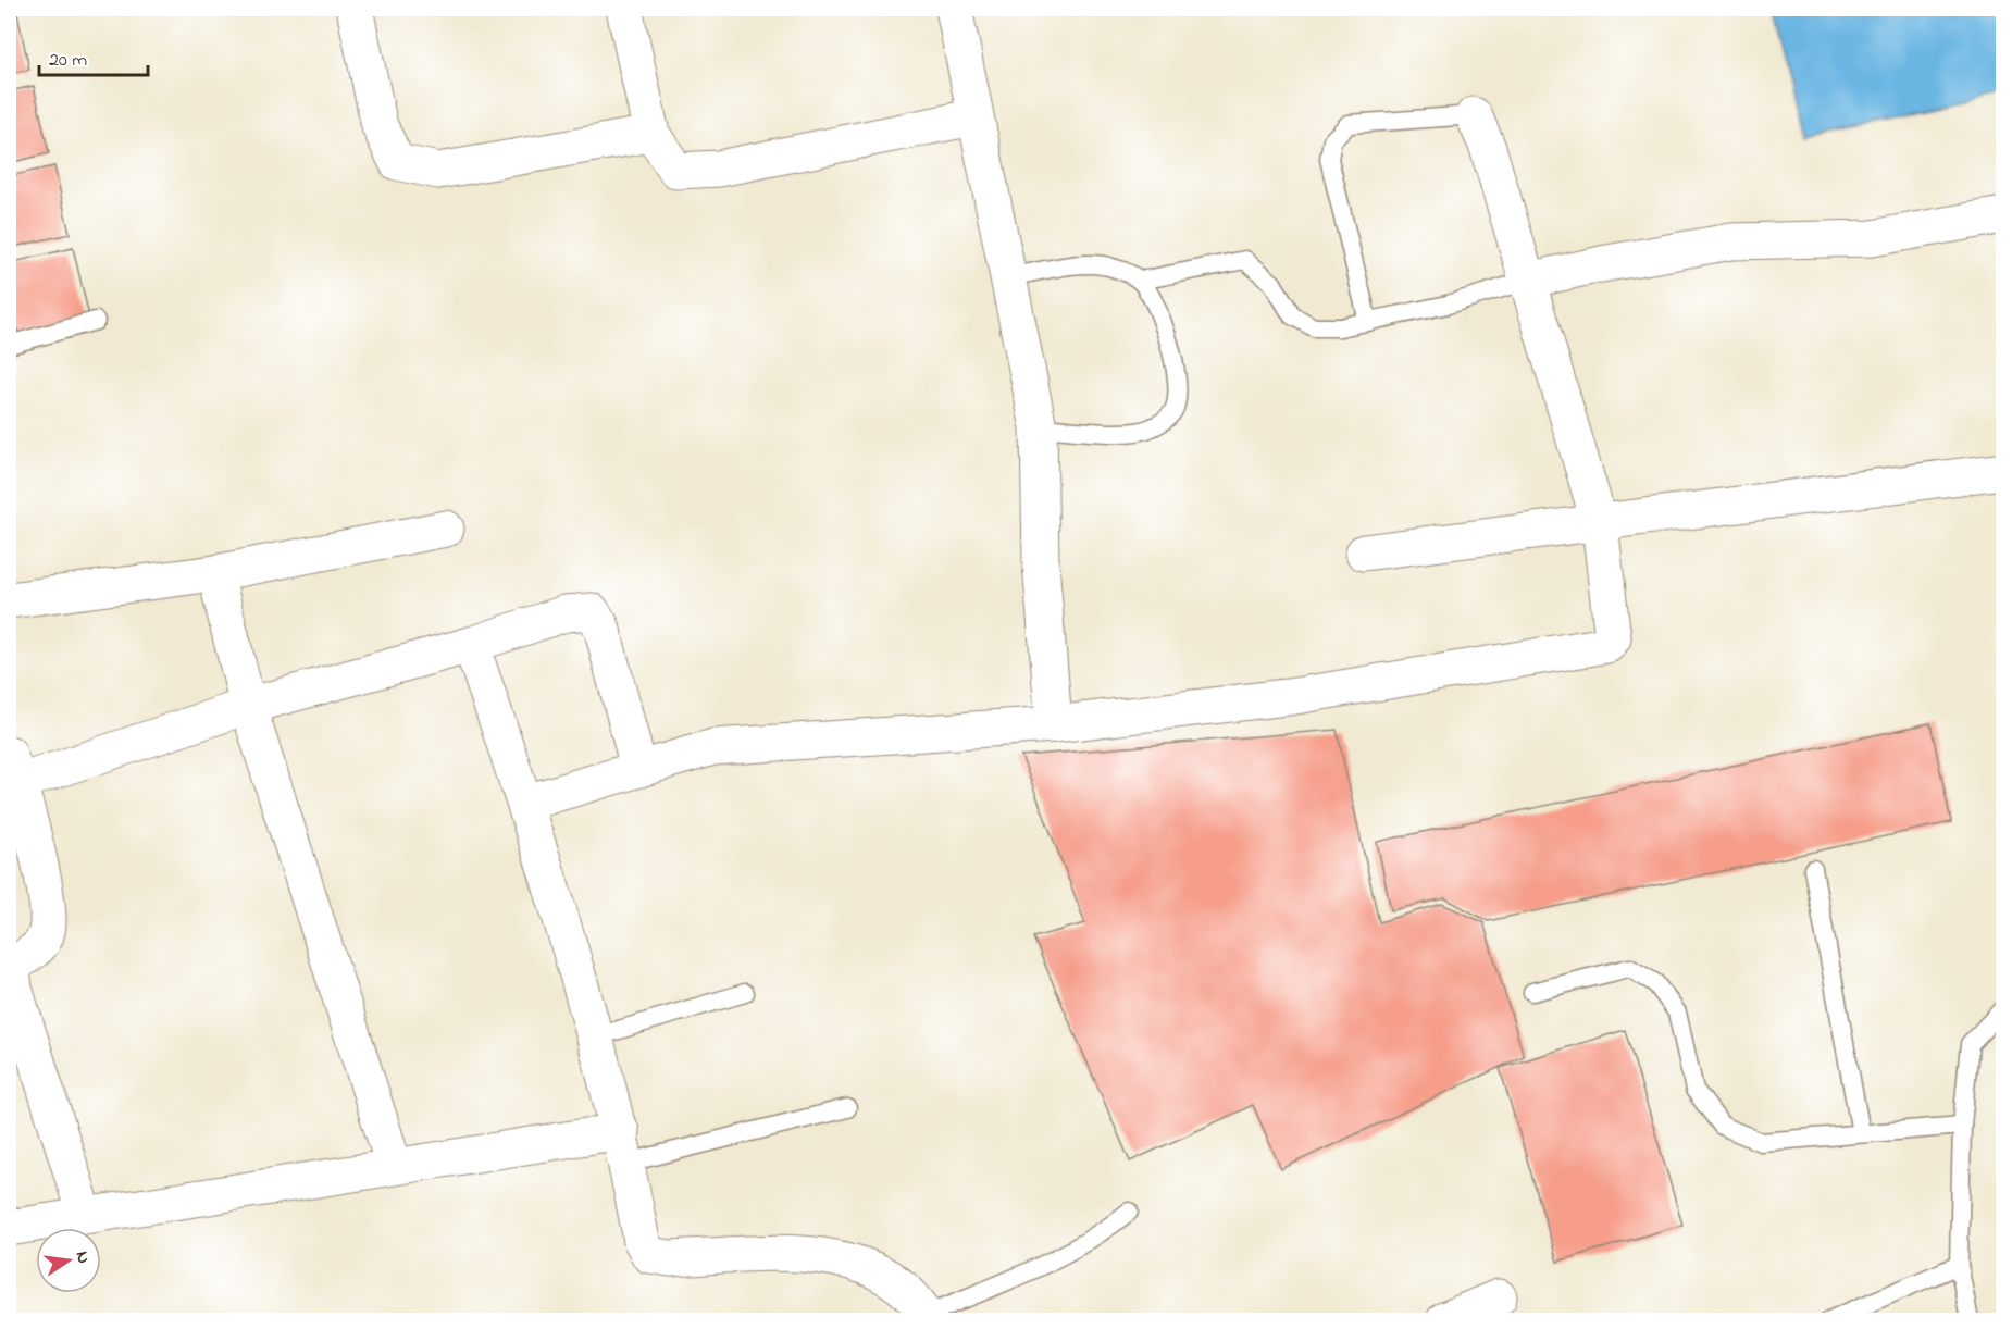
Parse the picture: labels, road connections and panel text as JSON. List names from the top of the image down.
{
  "scale_bar": "20 m",
  "north": "right"
}
